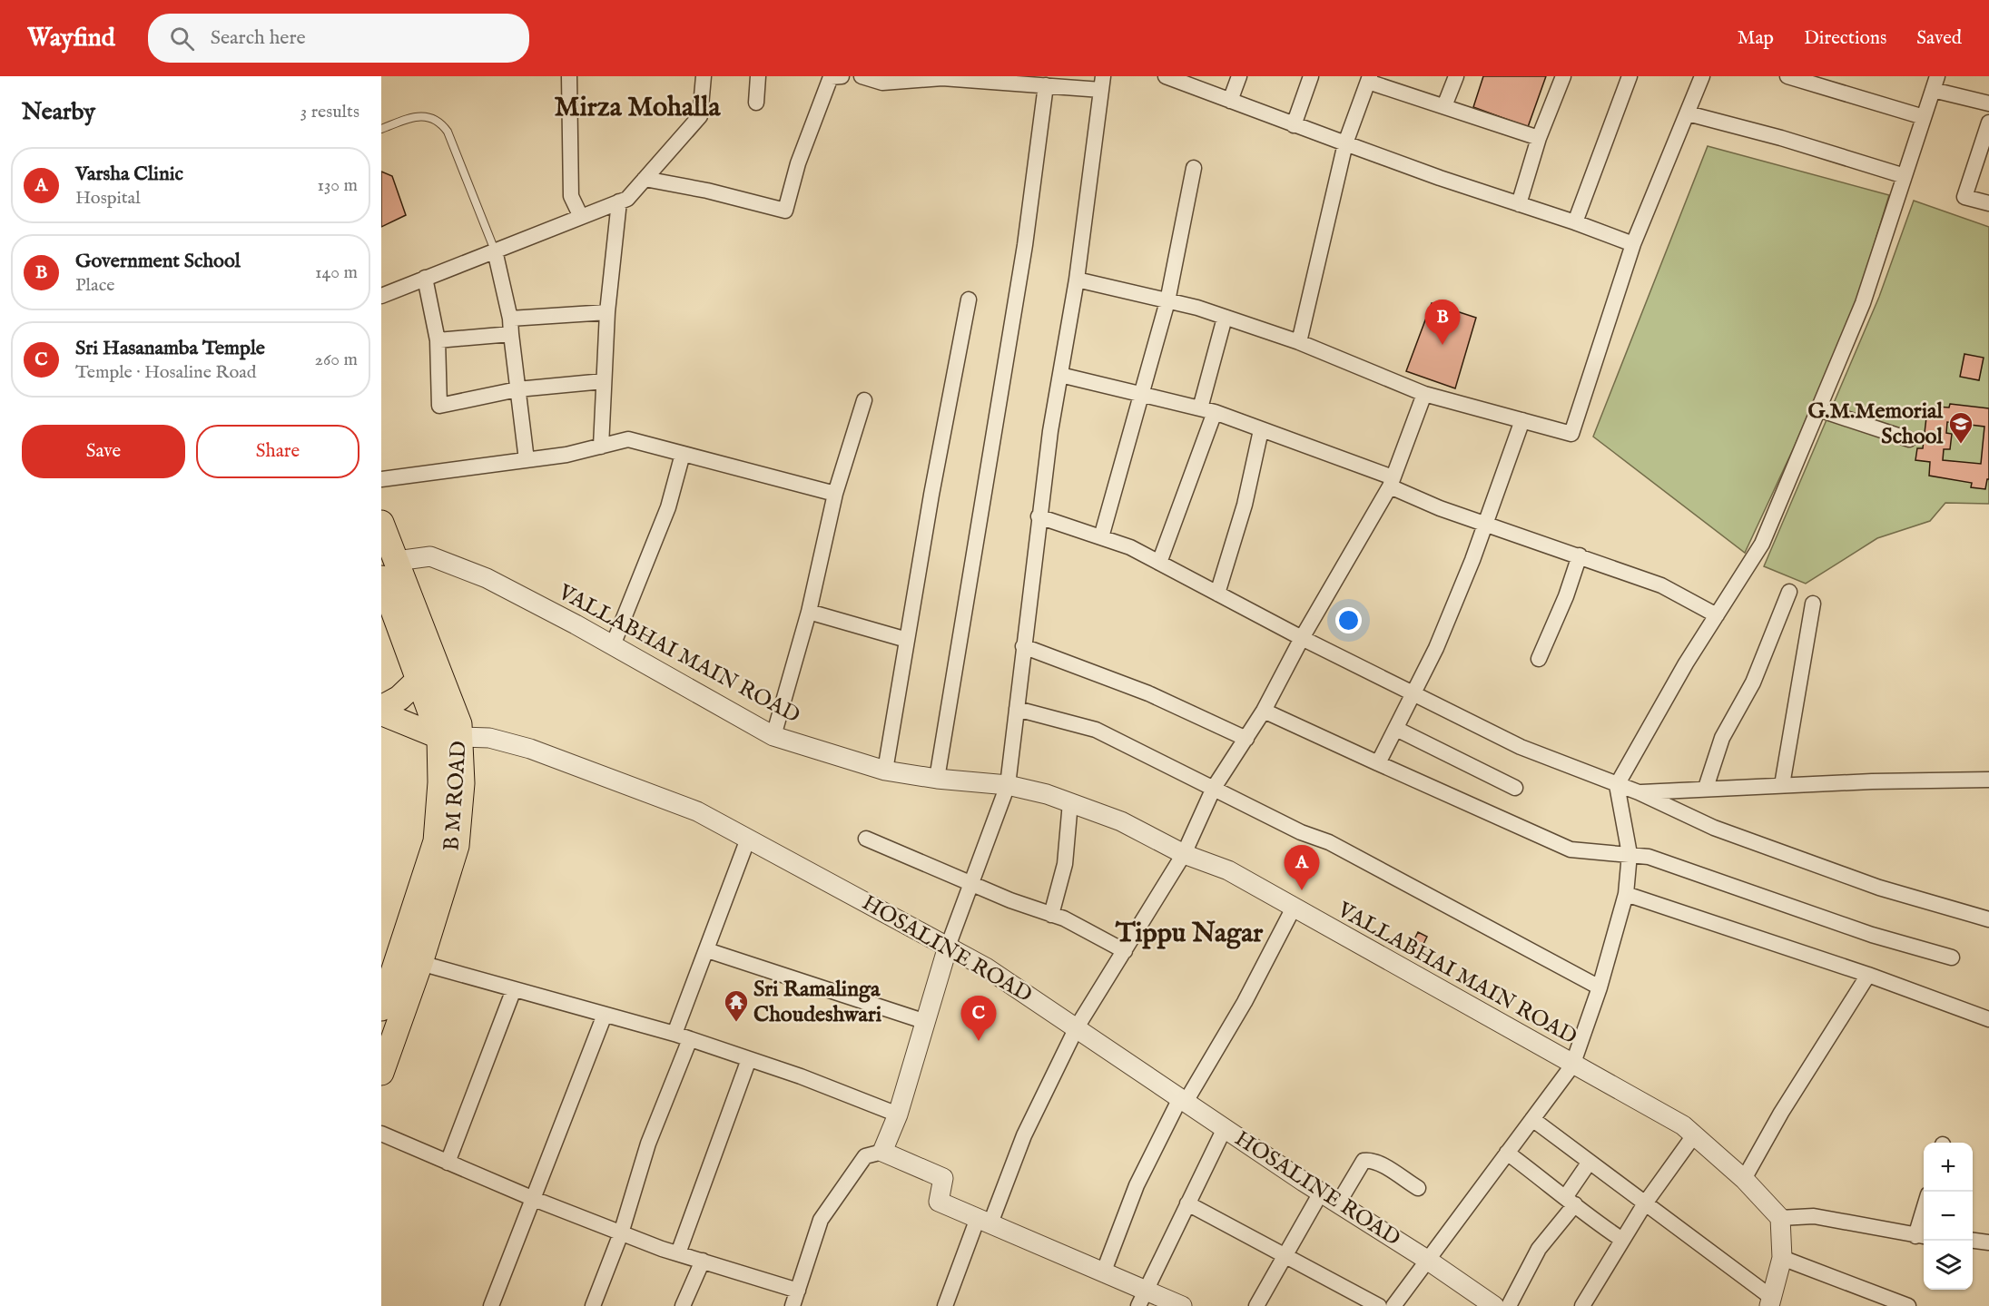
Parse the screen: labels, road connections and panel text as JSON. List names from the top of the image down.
{
  "streets": {
    "highway": ["B M ROAD"],
    "street": ["VALLABHAI MAIN ROAD", "HOSALINE ROAD"]
  },
  "crossings": [
    ["VALLABHAI MAIN ROAD", "B M ROAD"],
    ["B M ROAD", "HOSALINE ROAD"]
  ],
  "districts": ["Mirza Mohalla", "Tippu Nagar"],
  "places": {
    "school or university": ["G.M.Memorial School"],
    "temple": ["Sri Ramalinga Choudeshwari"]
  },
  "page": {
    "header": "Wayfind",
    "search": "Search here",
    "nav": ["Map", "Directions", "Saved"],
    "heading": ["Nearby", "3 results"],
    "list": [
      {
        "mark": "A",
        "name": "Varsha Clinic",
        "note": "Hospital",
        "value": "130 m"
      },
      {
        "mark": "B",
        "name": "Government School",
        "note": "Place",
        "value": "140 m"
      },
      {
        "mark": "C",
        "name": "Sri Hasanamba Temple",
        "note": "Temple · Hosaline Road",
        "value": "260 m"
      }
    ],
    "pins": ["B", "A", "C"],
    "buttons": ["Save", "Share"],
    "map_buttons": ["+", "−"]
  }
}
